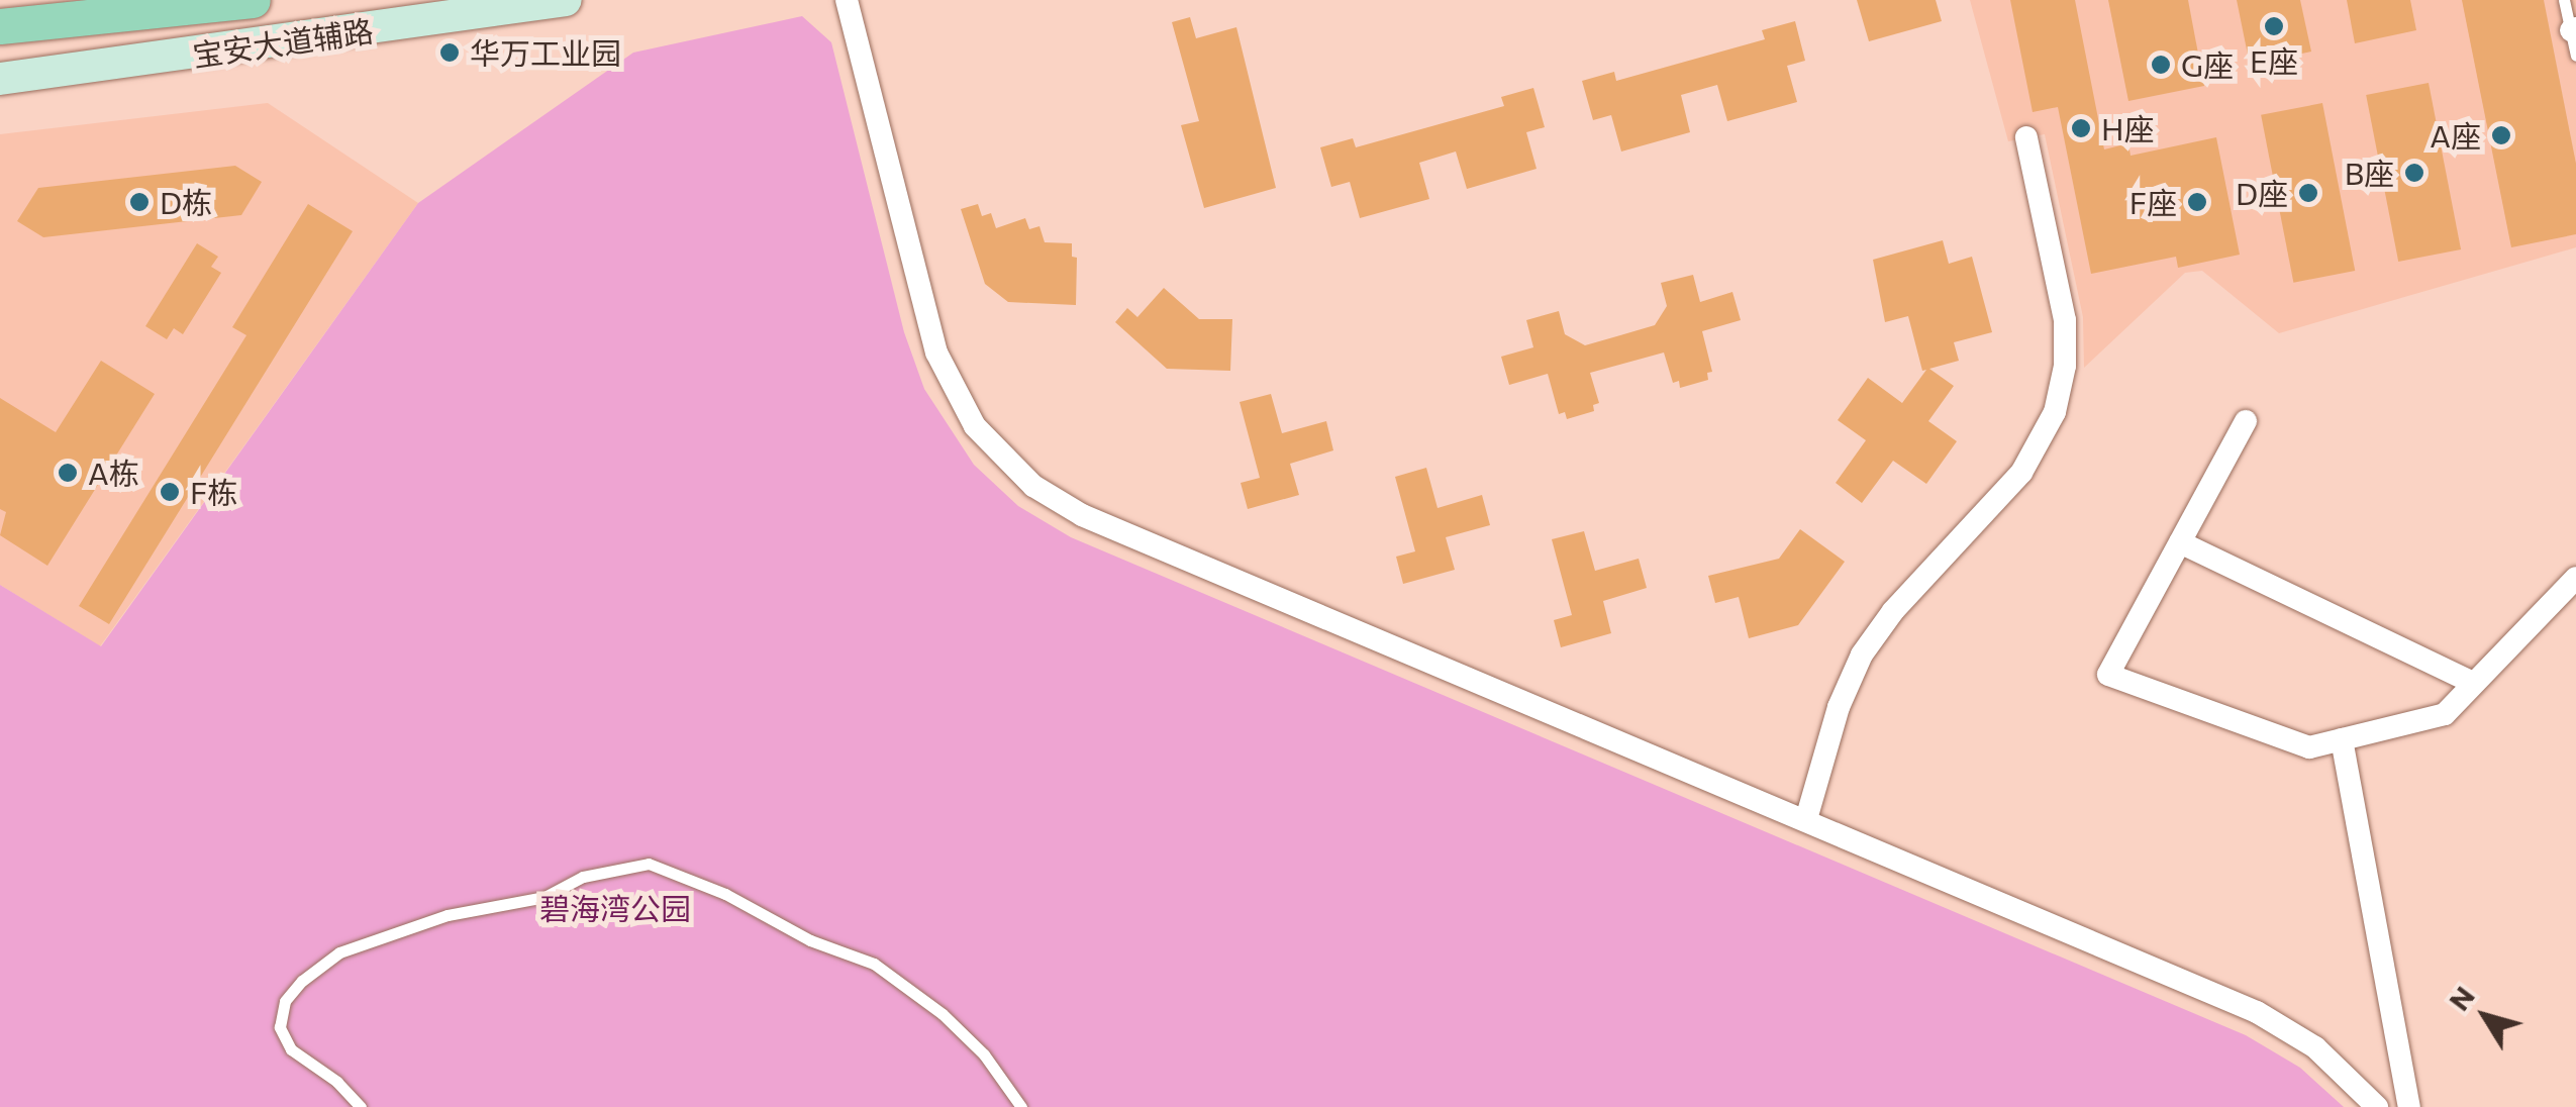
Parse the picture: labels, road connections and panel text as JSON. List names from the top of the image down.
{
  "streets": {
    "main road": ["宝安大道辅路"]
  },
  "parks": ["碧海湾公园"],
  "places": [
    "E座",
    "华万工业园",
    "G座",
    "H座",
    "A座",
    "B座",
    "D座",
    "D栋",
    "F座",
    "A栋",
    "F栋"
  ],
  "north": "top left"
}
